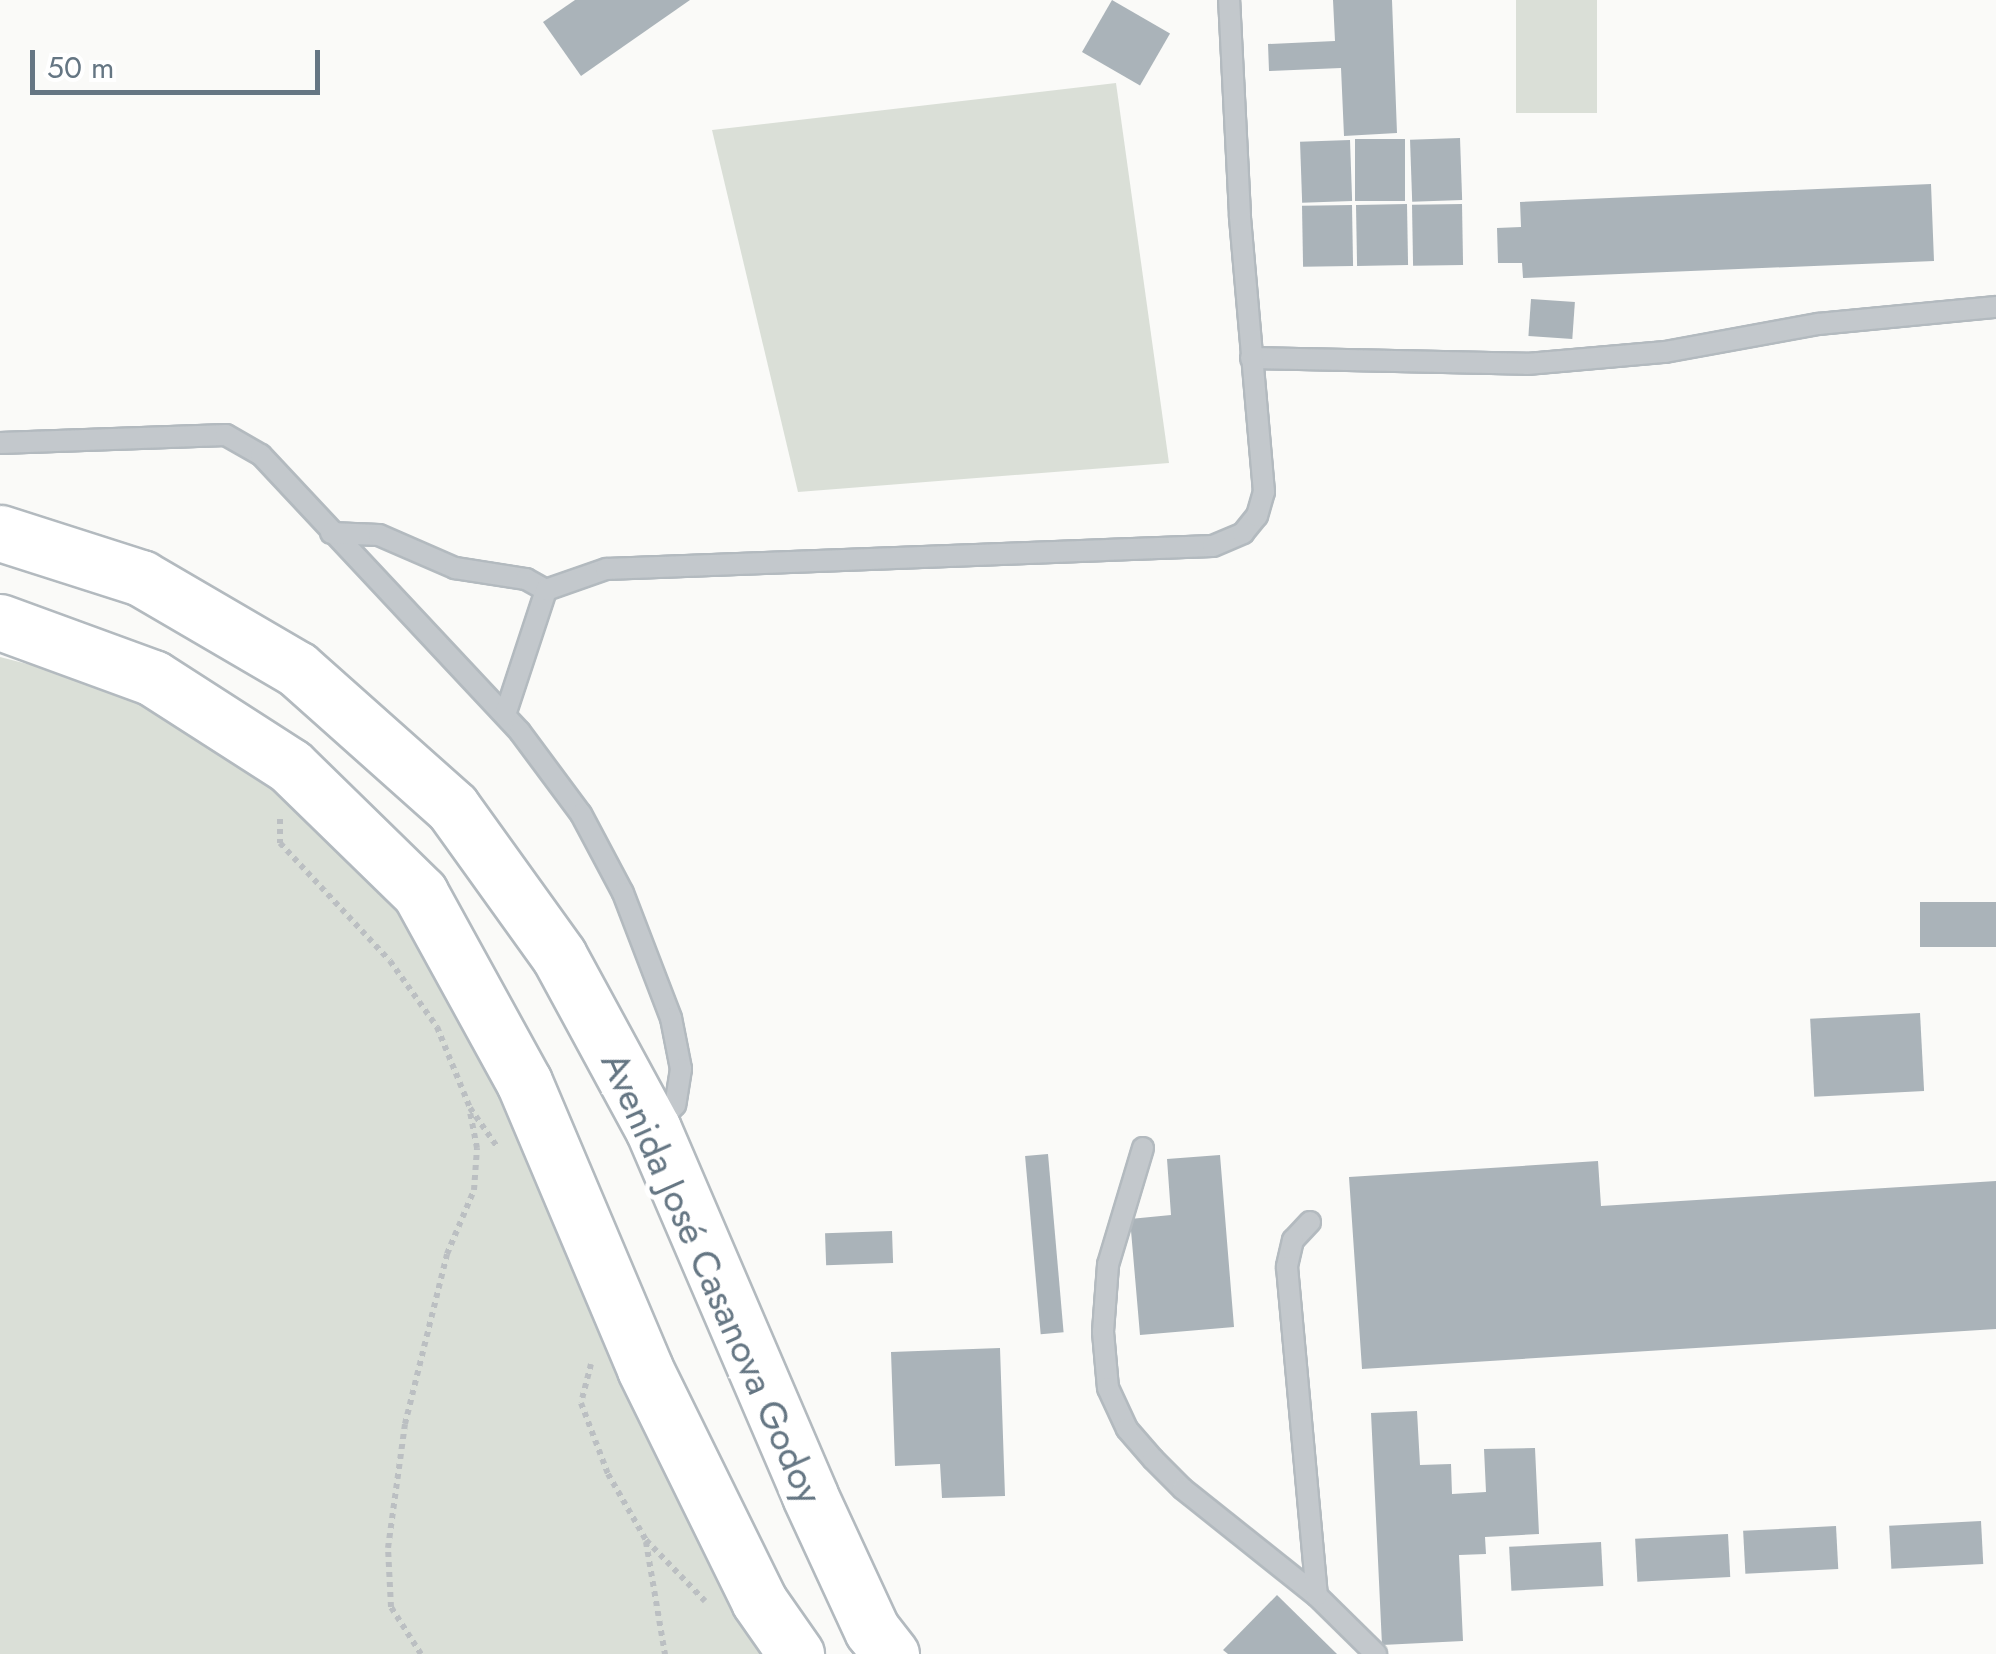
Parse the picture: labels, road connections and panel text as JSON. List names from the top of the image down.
{
  "streets": {
    "street": ["Avenida José Casanova Godoy"]
  },
  "scale_bar": "50 m"
}
